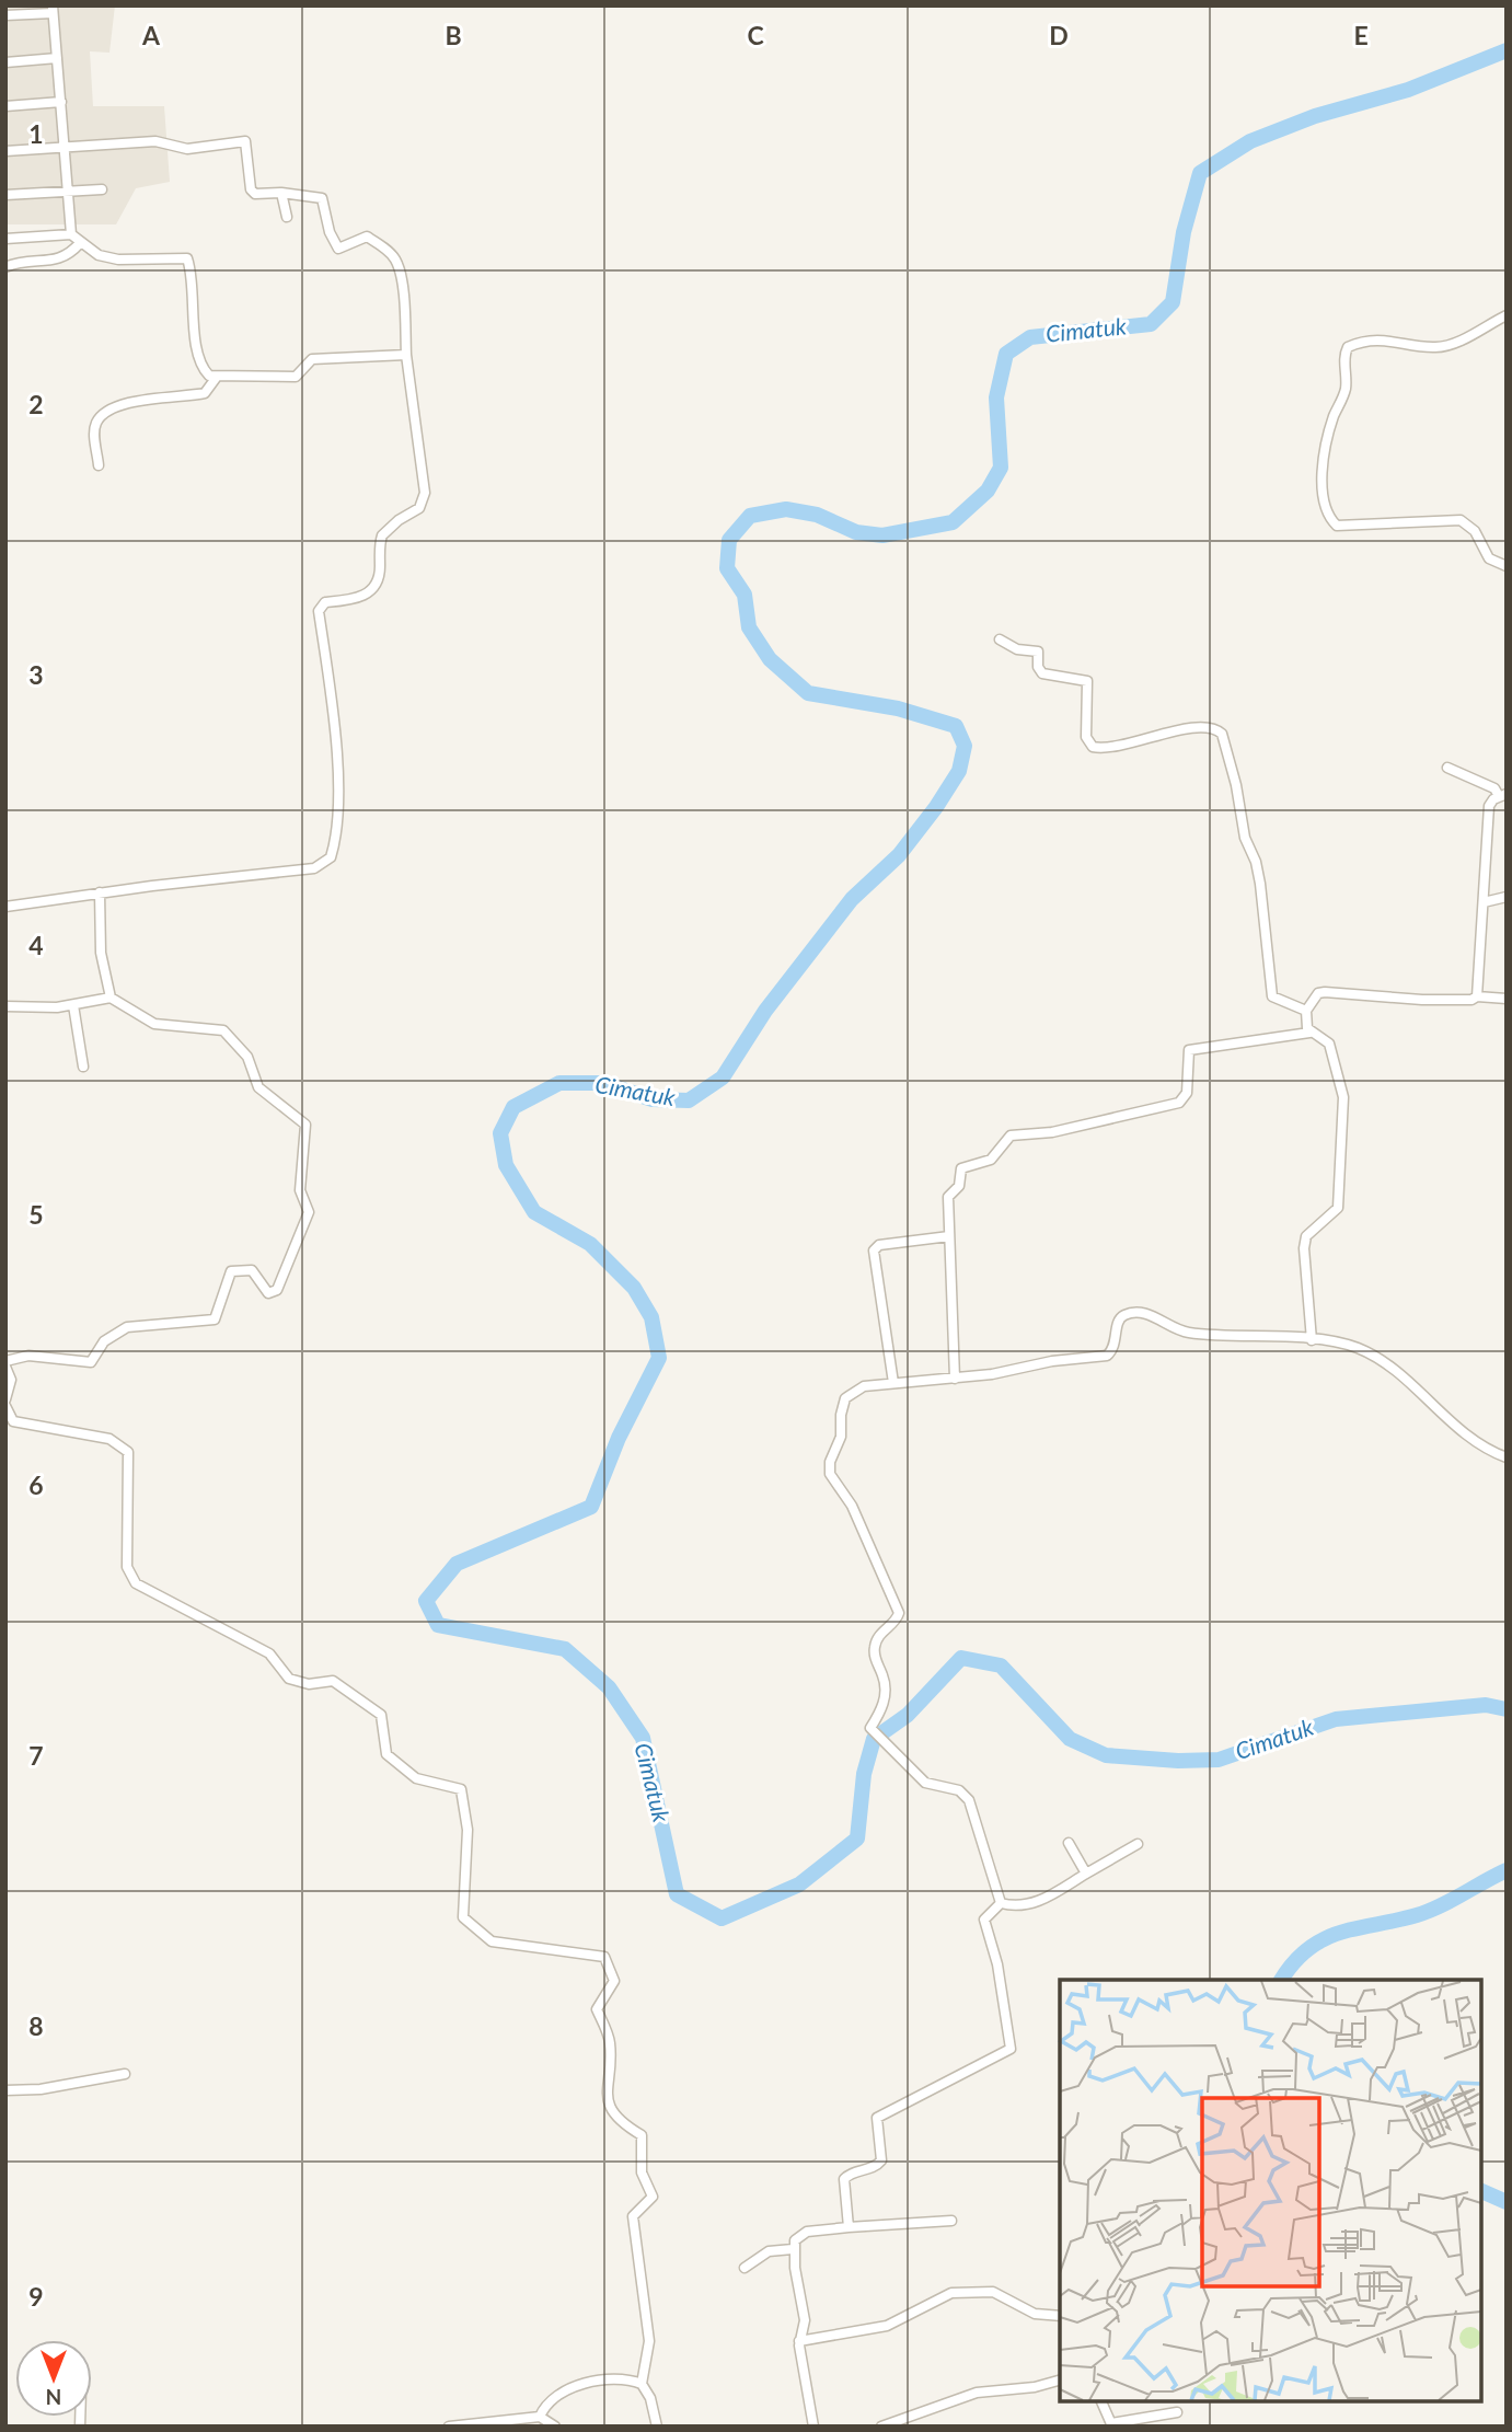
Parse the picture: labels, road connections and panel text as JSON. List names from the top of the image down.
{
  "water": ["Cimatuk"],
  "north": "bottom",
  "grid": {
    "columns": [
      "A",
      "B",
      "C",
      "D",
      "E"
    ],
    "rows": [
      "1",
      "2",
      "3",
      "4",
      "5",
      "6",
      "7",
      "8",
      "9"
    ]
  }
}
